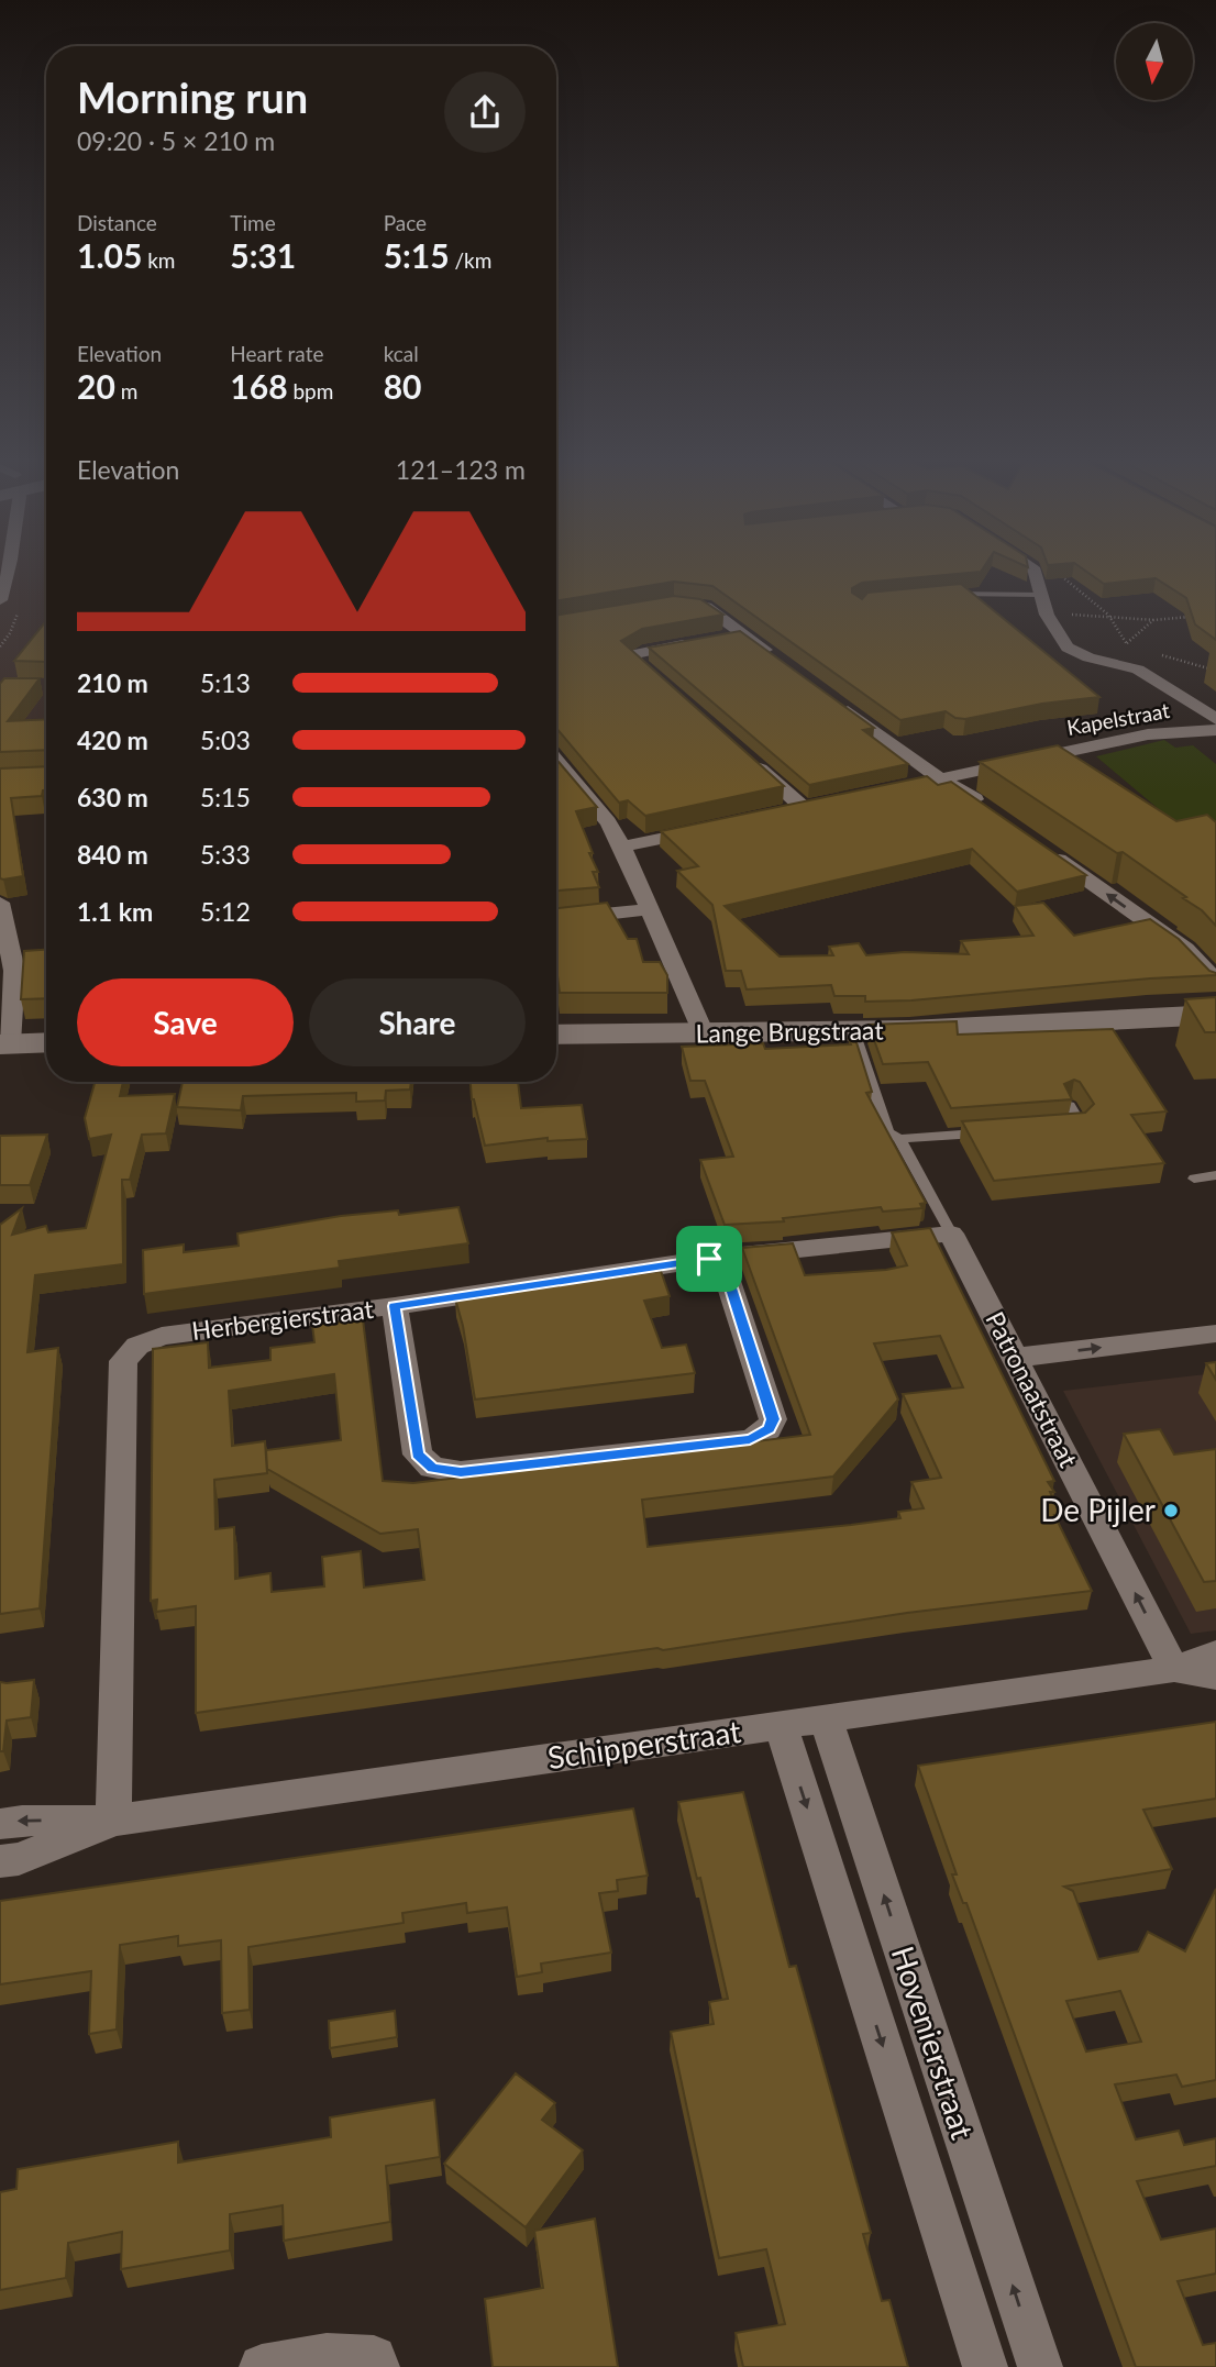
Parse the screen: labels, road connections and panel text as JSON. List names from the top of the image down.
{
  "streets": {
    "street": [
      "Kapelstraat",
      "Lange Brugstraat",
      "Herbergierstraat",
      "Patronaatstraat",
      "Schipperstraat",
      "Hovenierstraat"
    ]
  },
  "crossings": [
    ["Herbergierstraat", "Patronaatstraat"],
    ["Herbergierstraat", "Schipperstraat"],
    ["Patronaatstraat", "Schipperstraat"],
    ["Schipperstraat", "Hovenierstraat"]
  ],
  "one_way": ["Patronaatstraat"],
  "places": ["De Pijler"],
  "north": "bottom",
  "page": {
    "heading": ["Morning run", "09:20 · 5 × 210 m"],
    "stats": [
      ["Distance", "1.05 km"],
      ["Time", "5:31"],
      ["Pace", "5:15 /km"],
      ["Elevation", "20 m"],
      ["Heart rate", "168 bpm"],
      ["kcal", "80"]
    ],
    "chart": ["Elevation", "121–123 m"],
    "list": [
      {
        "name": "210 m",
        "note": "5:13"
      },
      {
        "name": "420 m",
        "note": "5:03"
      },
      {
        "name": "630 m",
        "note": "5:15"
      },
      {
        "name": "840 m",
        "note": "5:33"
      },
      {
        "name": "1.1 km",
        "note": "5:12"
      }
    ],
    "buttons": ["Save", "Share"]
  }
}
